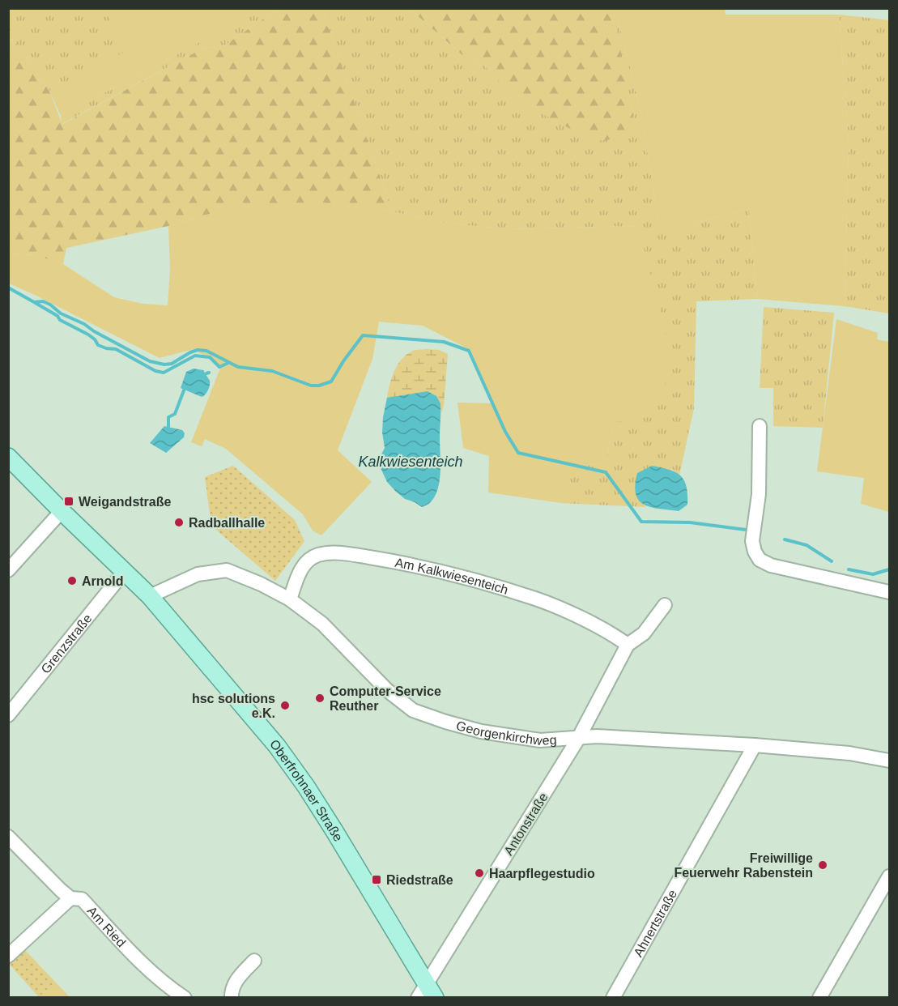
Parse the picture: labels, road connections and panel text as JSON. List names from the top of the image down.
{
  "streets": {
    "main road": ["Oberfrohnaer Straße"],
    "street": [
      "Am Kalkwiesenteich",
      "Grenzstraße",
      "Georgenkirchweg",
      "Antonstraße",
      "Ahnertstraße",
      "Am Ried"
    ]
  },
  "crossings": [
    ["Am Kalkwiesenteich", "Georgenkirchweg"],
    ["Grenzstraße", "Oberfrohnaer Straße"],
    ["Georgenkirchweg", "Oberfrohnaer Straße"],
    ["Georgenkirchweg", "Antonstraße"],
    ["Georgenkirchweg", "Ahnertstraße"],
    ["Oberfrohnaer Straße", "Antonstraße"]
  ],
  "water": ["Kalkwiesenteich"],
  "places": {
    "transit": ["Weigandstraße", "Riedstraße"],
    "other": [
      "Radballhalle",
      "Arnold",
      "Computer-Service Reuther",
      "hsc solutions e.K.",
      "Freiwillige Feuerwehr Rabenstein",
      "Haarpflegestudio"
    ]
  }
}
